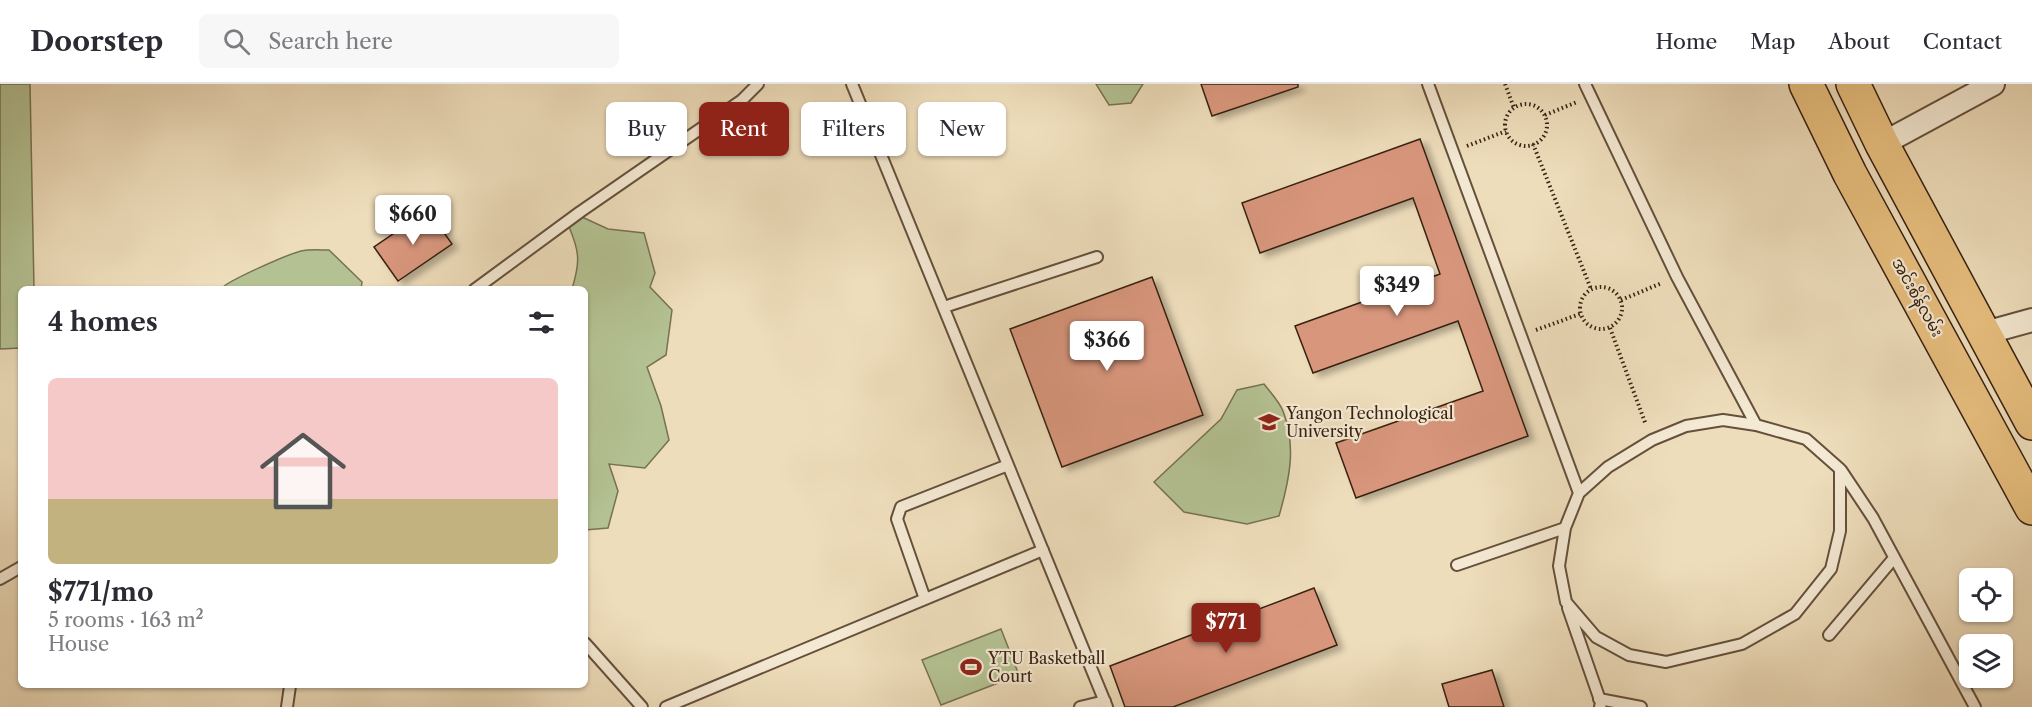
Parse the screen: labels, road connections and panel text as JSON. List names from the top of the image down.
{
  "streets": {
    "main road": ["အင်းစိန်လမ်း"]
  },
  "places": {
    "school or university": ["Yangon Technological University"],
    "sports": ["YTU Basketball Court"]
  },
  "page": {
    "header": "Doorstep",
    "search": "Search here",
    "nav": [
      "Home",
      "Map",
      "About",
      "Contact"
    ],
    "chip": [
      "Buy",
      "Rent",
      "Filters",
      "New"
    ],
    "price": [
      "$660",
      "$349",
      "$366",
      "$771"
    ],
    "heading": "4 homes",
    "list": [
      {
        "name": "$771/mo",
        "note": "5 rooms · 163 m² · House"
      }
    ]
  }
}
